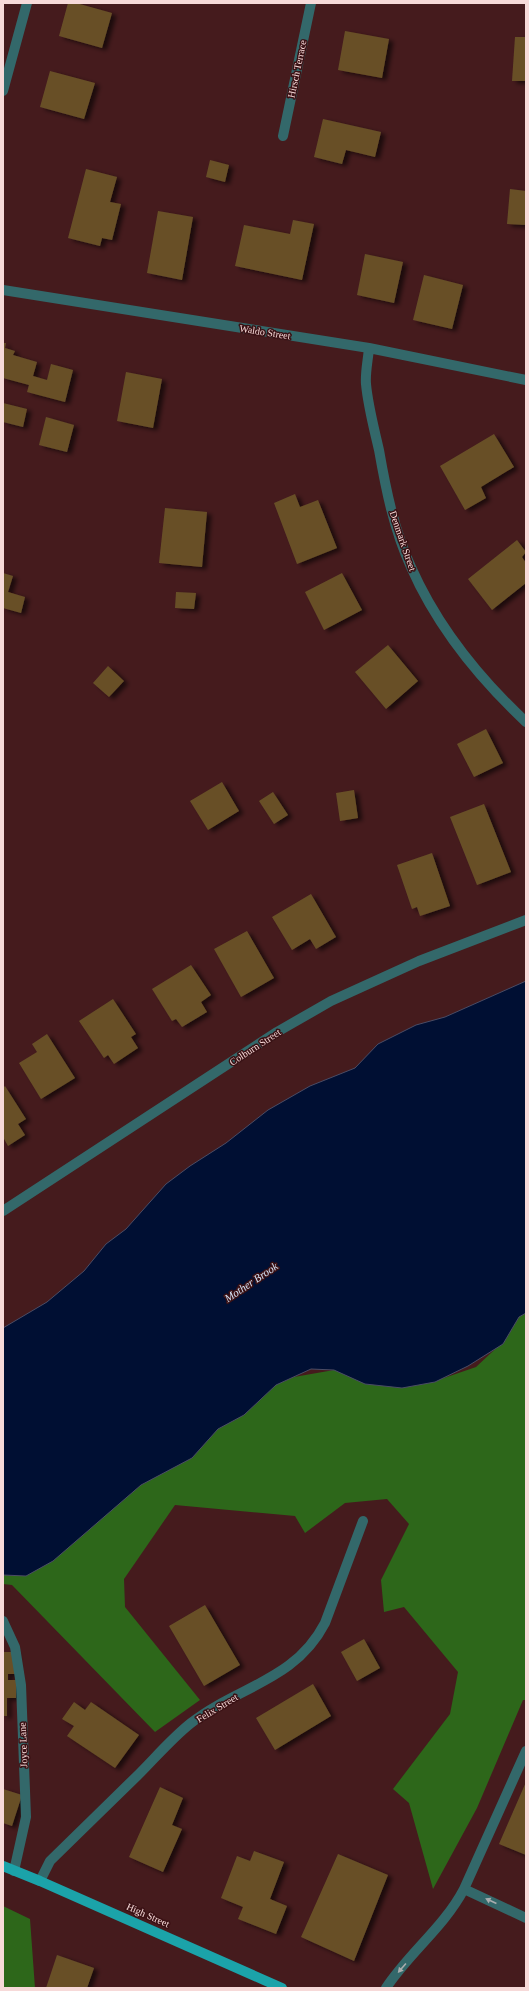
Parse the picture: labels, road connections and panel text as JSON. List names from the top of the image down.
{
  "streets": {
    "main road": ["High Street"],
    "street": [
      "Hirsch Terrace",
      "Waldo Street",
      "Denmark Street",
      "Colburn Street",
      "Felix Street",
      "Joyce Lane"
    ]
  },
  "crossings": [
    ["Waldo Street", "Denmark Street"],
    ["Felix Street", "High Street"],
    ["Joyce Lane", "High Street"]
  ],
  "water": ["Mother Brook"]
}
